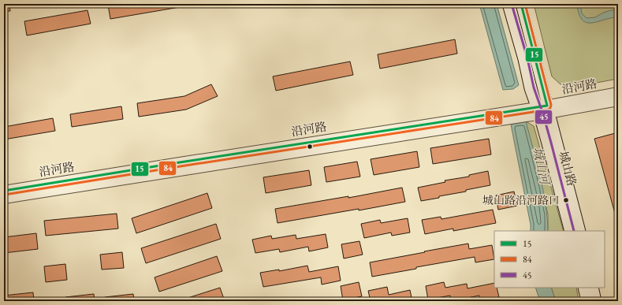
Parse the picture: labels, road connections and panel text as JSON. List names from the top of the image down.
{
  "streets": {
    "main road": ["城山路"],
    "street": ["沿河路"]
  },
  "crossings": [
    ["沿河路", "城山路"]
  ],
  "water": ["城山河"],
  "places": ["城山路沿河路口"],
  "lines": ["transit line 15", "transit line 84", "transit line 45"],
  "legend": ["15", "84", "45"]
}
